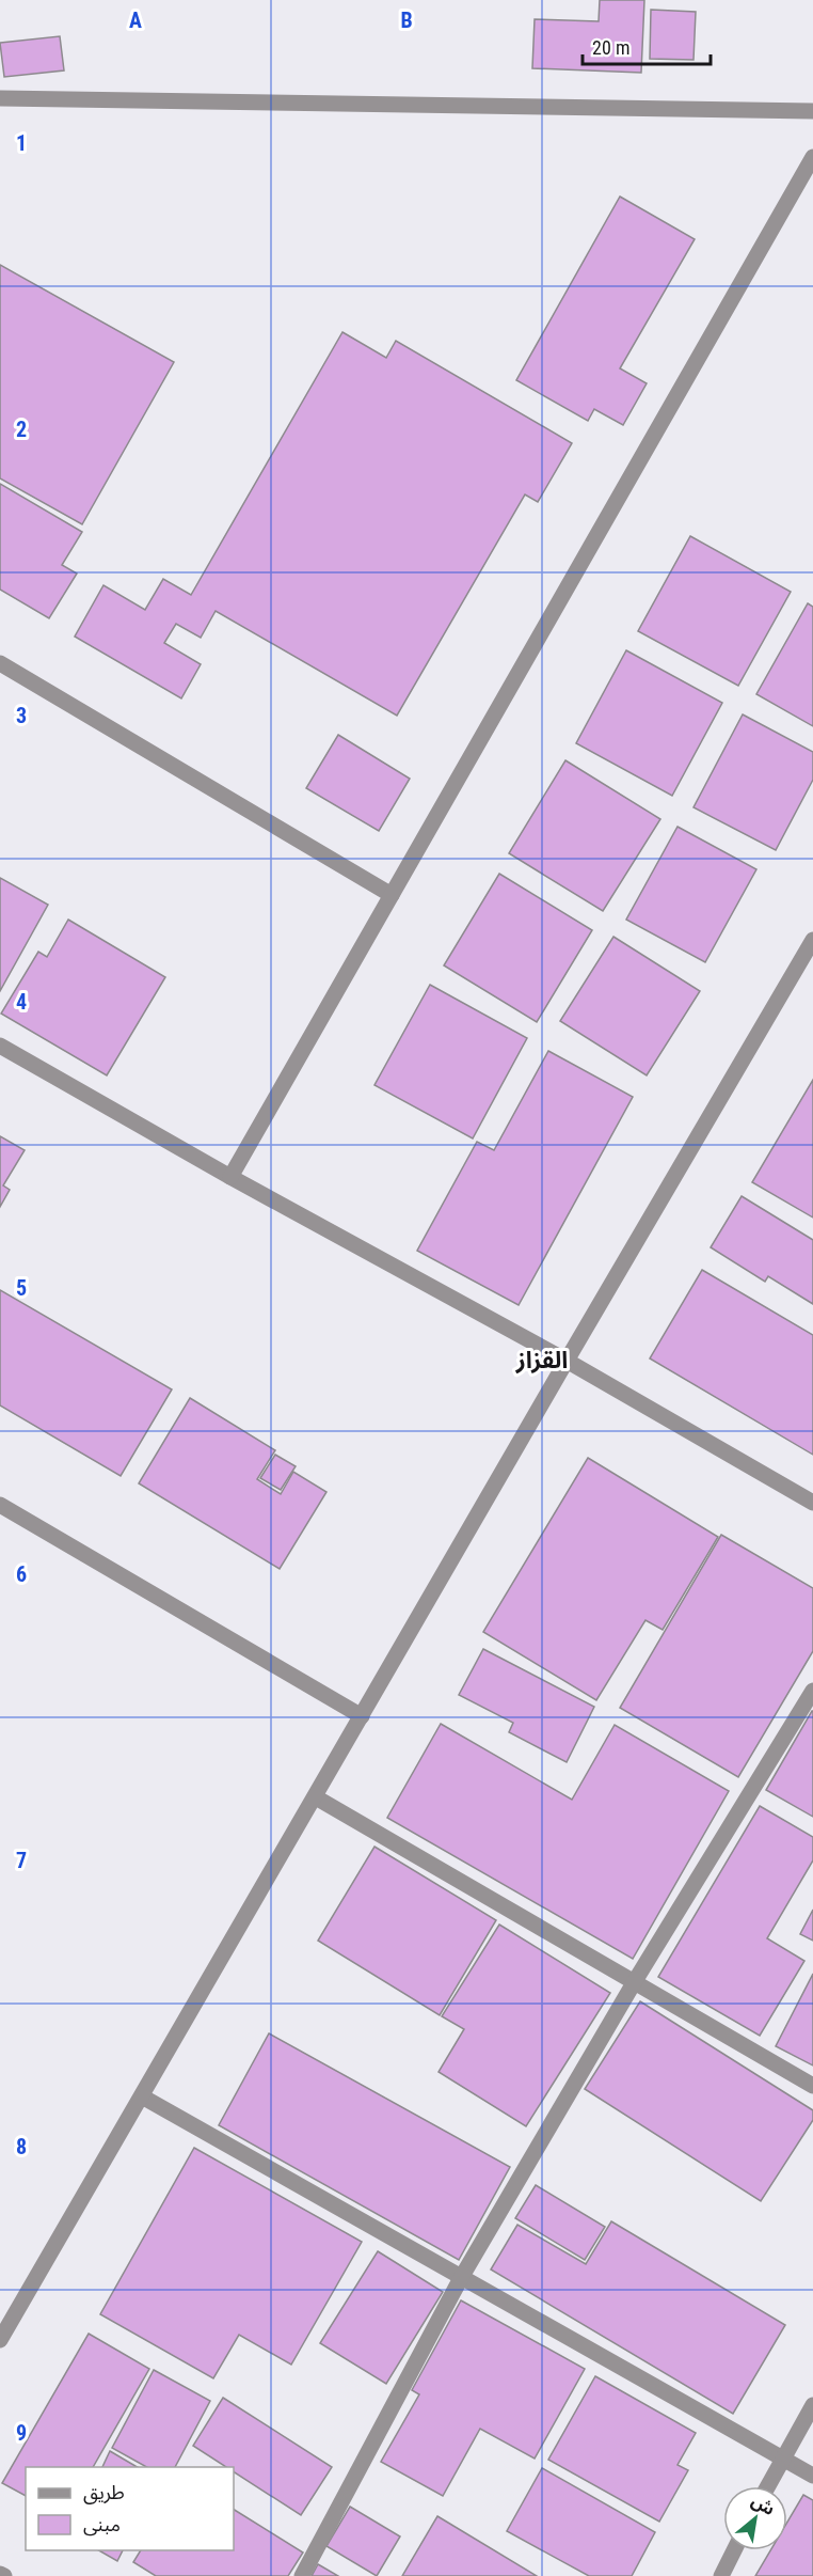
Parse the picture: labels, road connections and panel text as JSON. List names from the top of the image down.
{
  "districts": ["القزاز"],
  "legend": ["طريق", "مبنى"],
  "scale_bar": "20 m",
  "north": "top right",
  "grid": {
    "columns": ["A", "B"],
    "rows": [
      "1",
      "2",
      "3",
      "4",
      "5",
      "6",
      "7",
      "8",
      "9"
    ]
  }
}
